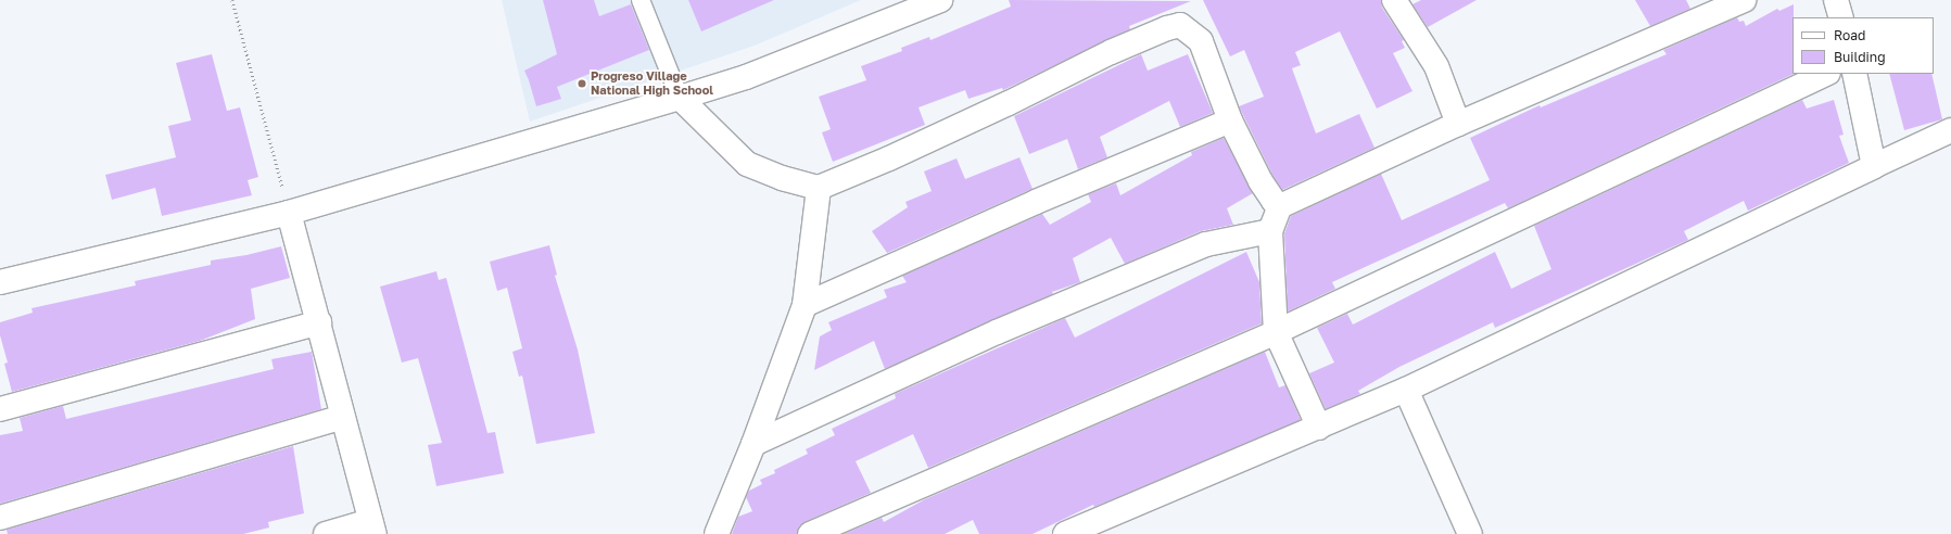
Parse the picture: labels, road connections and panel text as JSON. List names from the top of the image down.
{
  "places": ["Progreso Village National High School"],
  "legend": ["Road", "Building"]
}
